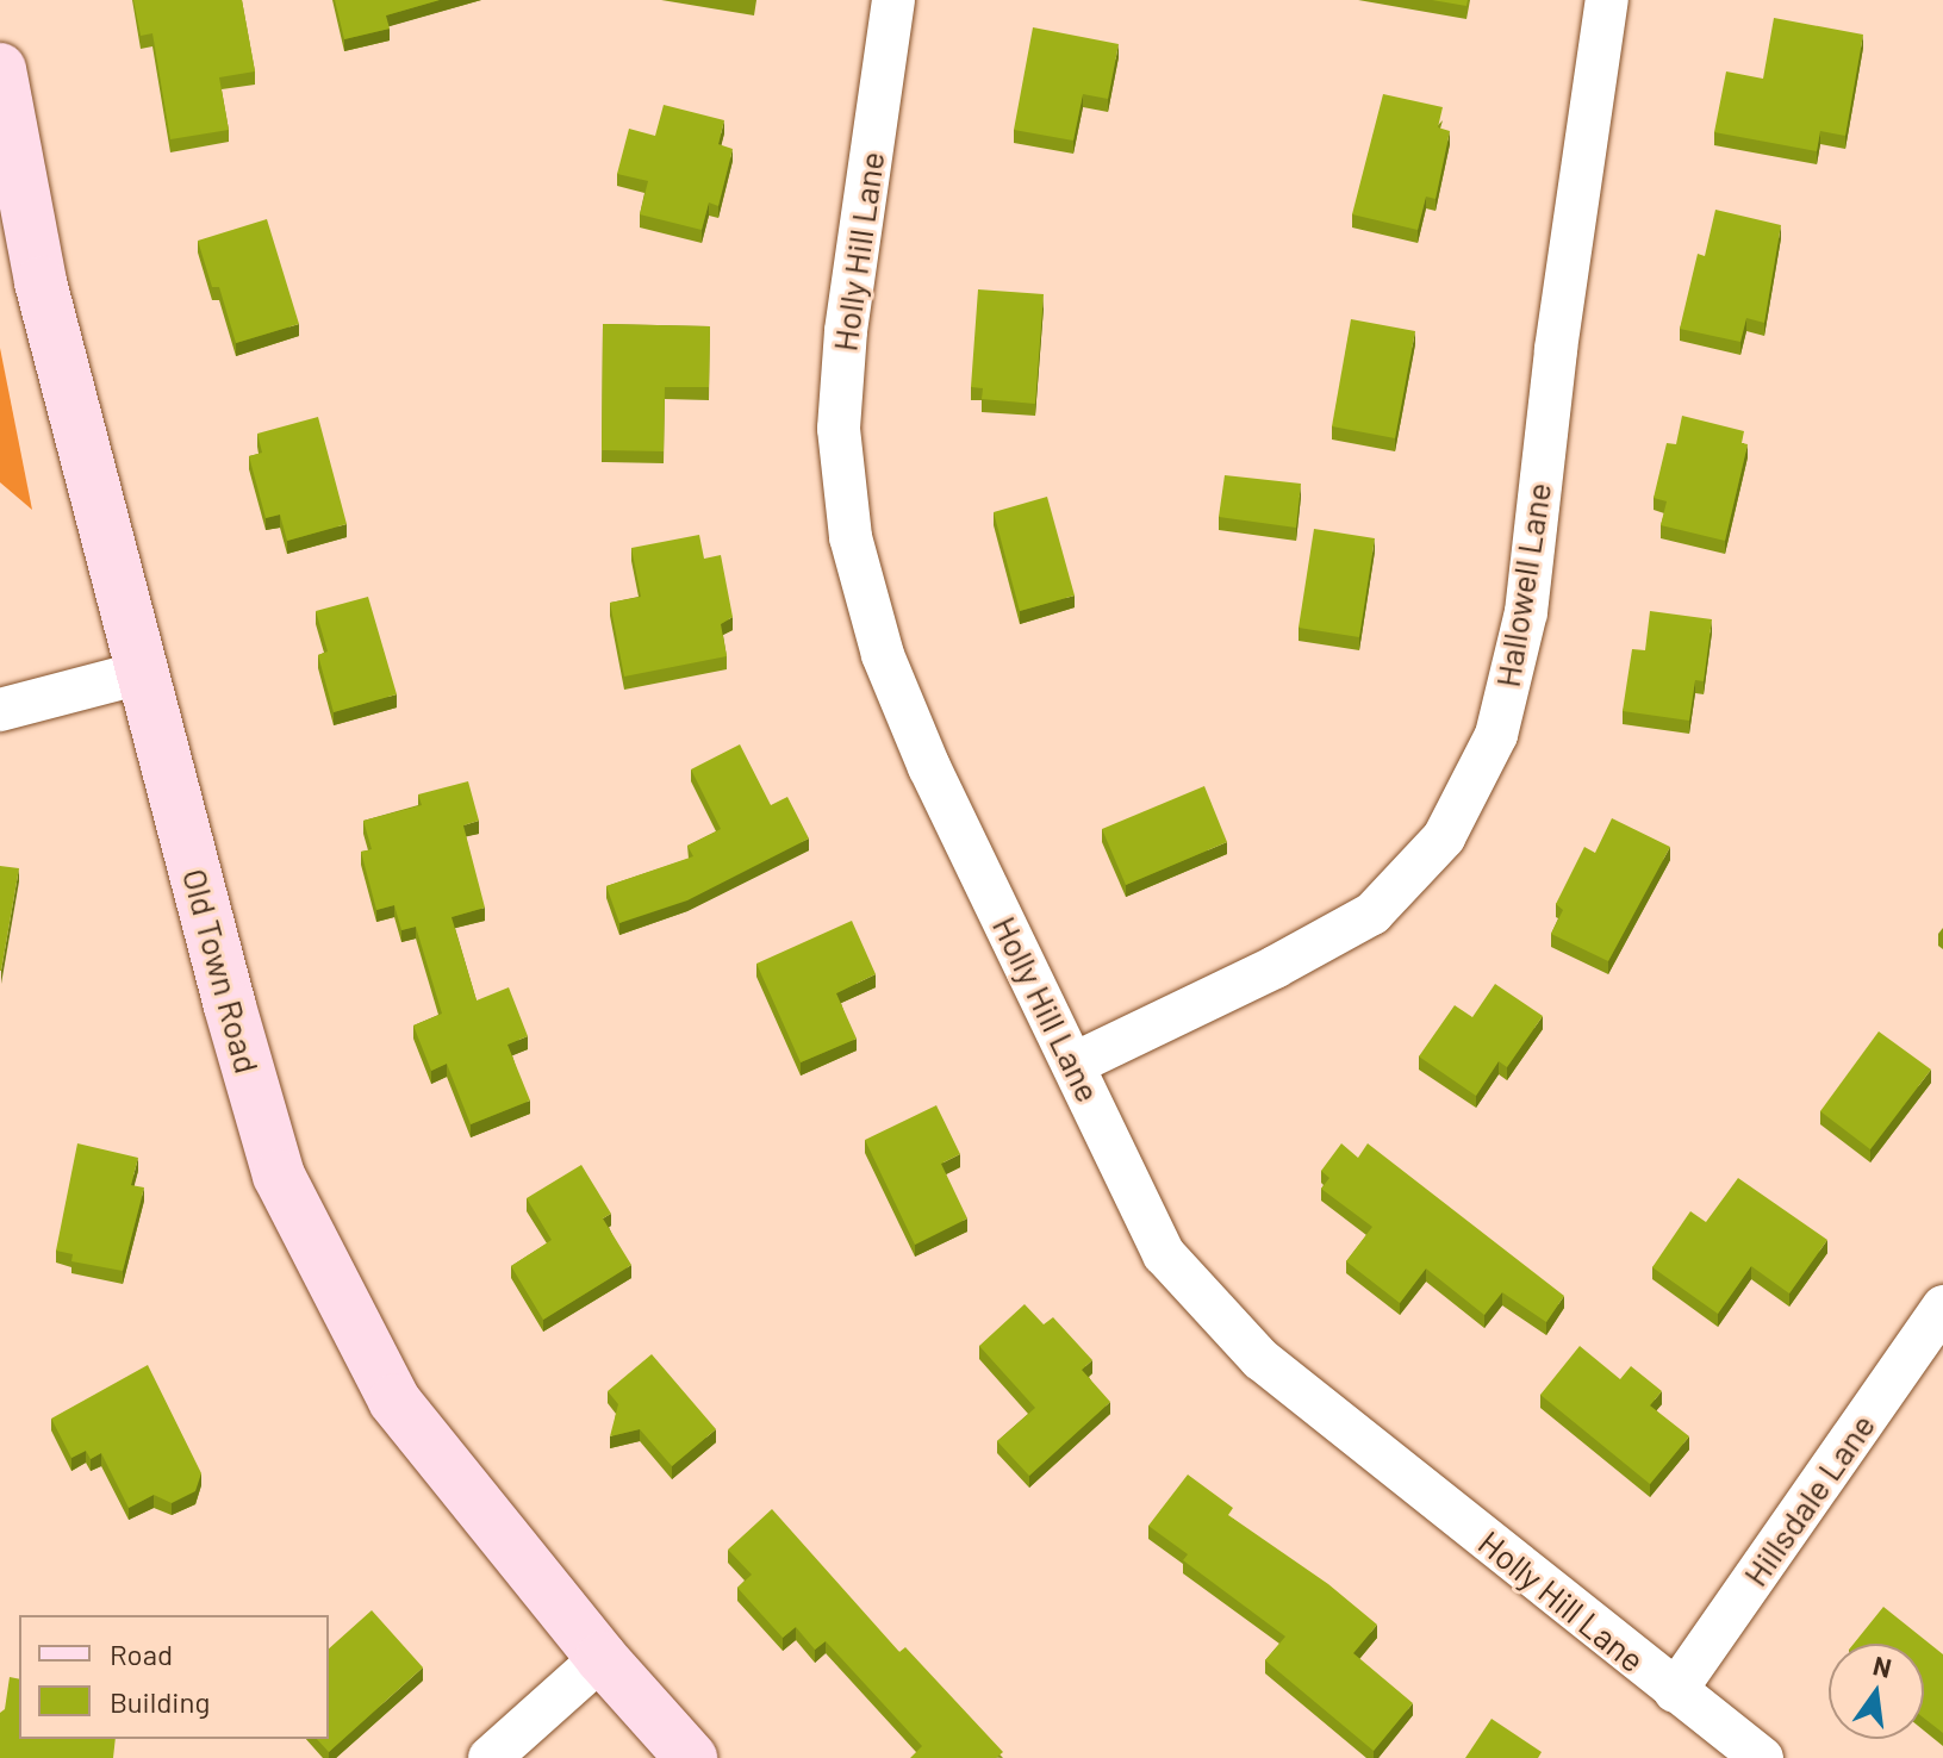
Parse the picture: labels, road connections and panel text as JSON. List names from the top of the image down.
{
  "streets": {
    "main road": ["Old Town Road"],
    "street": ["Holly Hill Lane", "Hallowell Lane", "Hillsdale Lane"]
  },
  "crossings": [
    ["Holly Hill Lane", "Hallowell Lane"],
    ["Holly Hill Lane", "Hillsdale Lane"]
  ],
  "legend": ["Road", "Building"],
  "north": "top"
}
